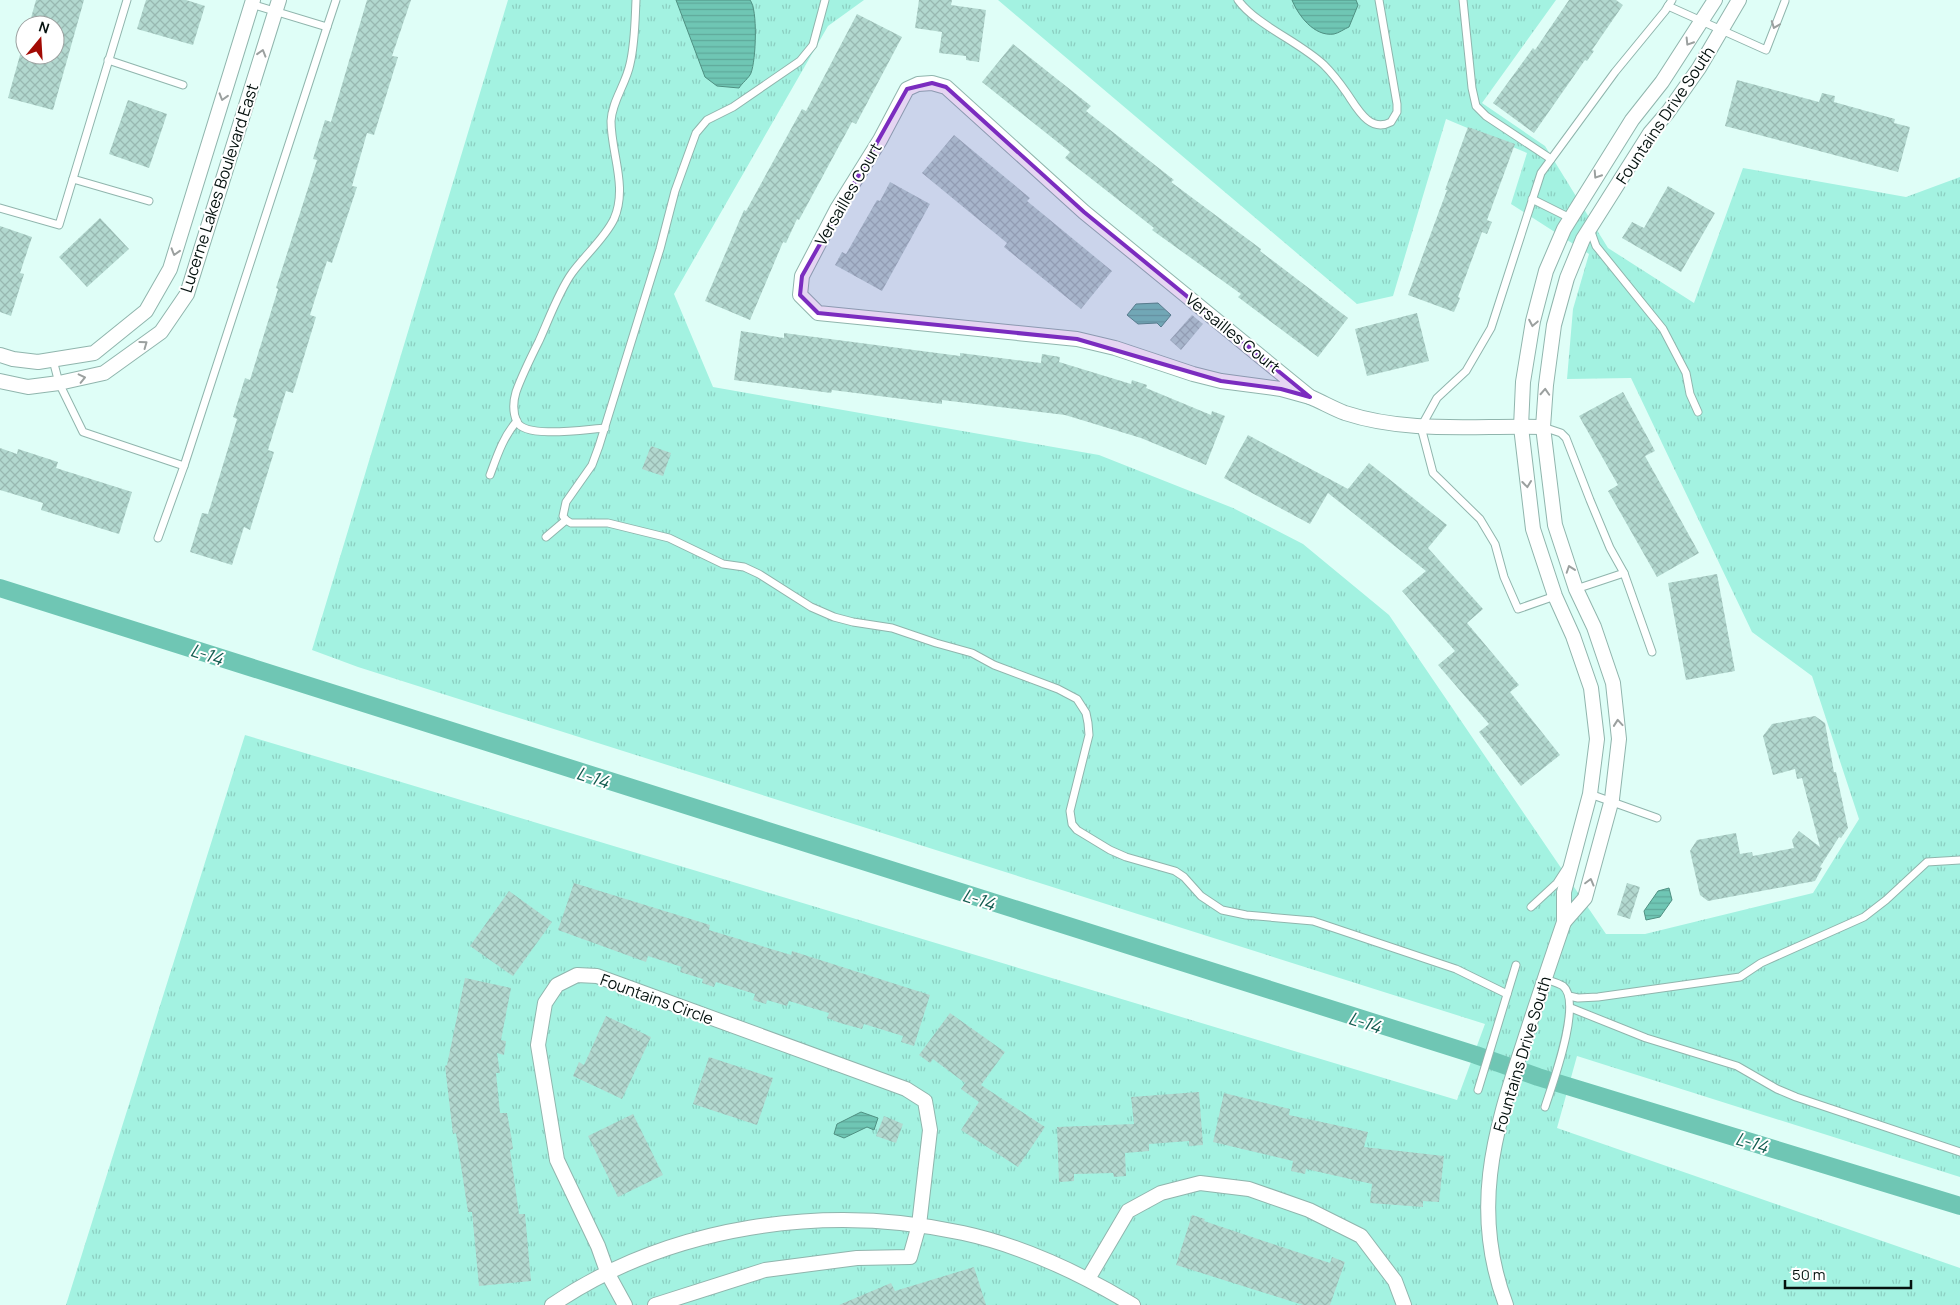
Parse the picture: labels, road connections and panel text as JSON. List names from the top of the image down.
{
  "streets": {
    "street": [
      "Fountains Drive South",
      "Lucerne Lakes Boulevard East",
      "Versailles Court",
      "Fountains Circle"
    ]
  },
  "crossings": [
    ["Fountains Drive South", "Versailles Court"]
  ],
  "water": ["L-14"],
  "scale_bar": "50 m",
  "north": "top"
}
